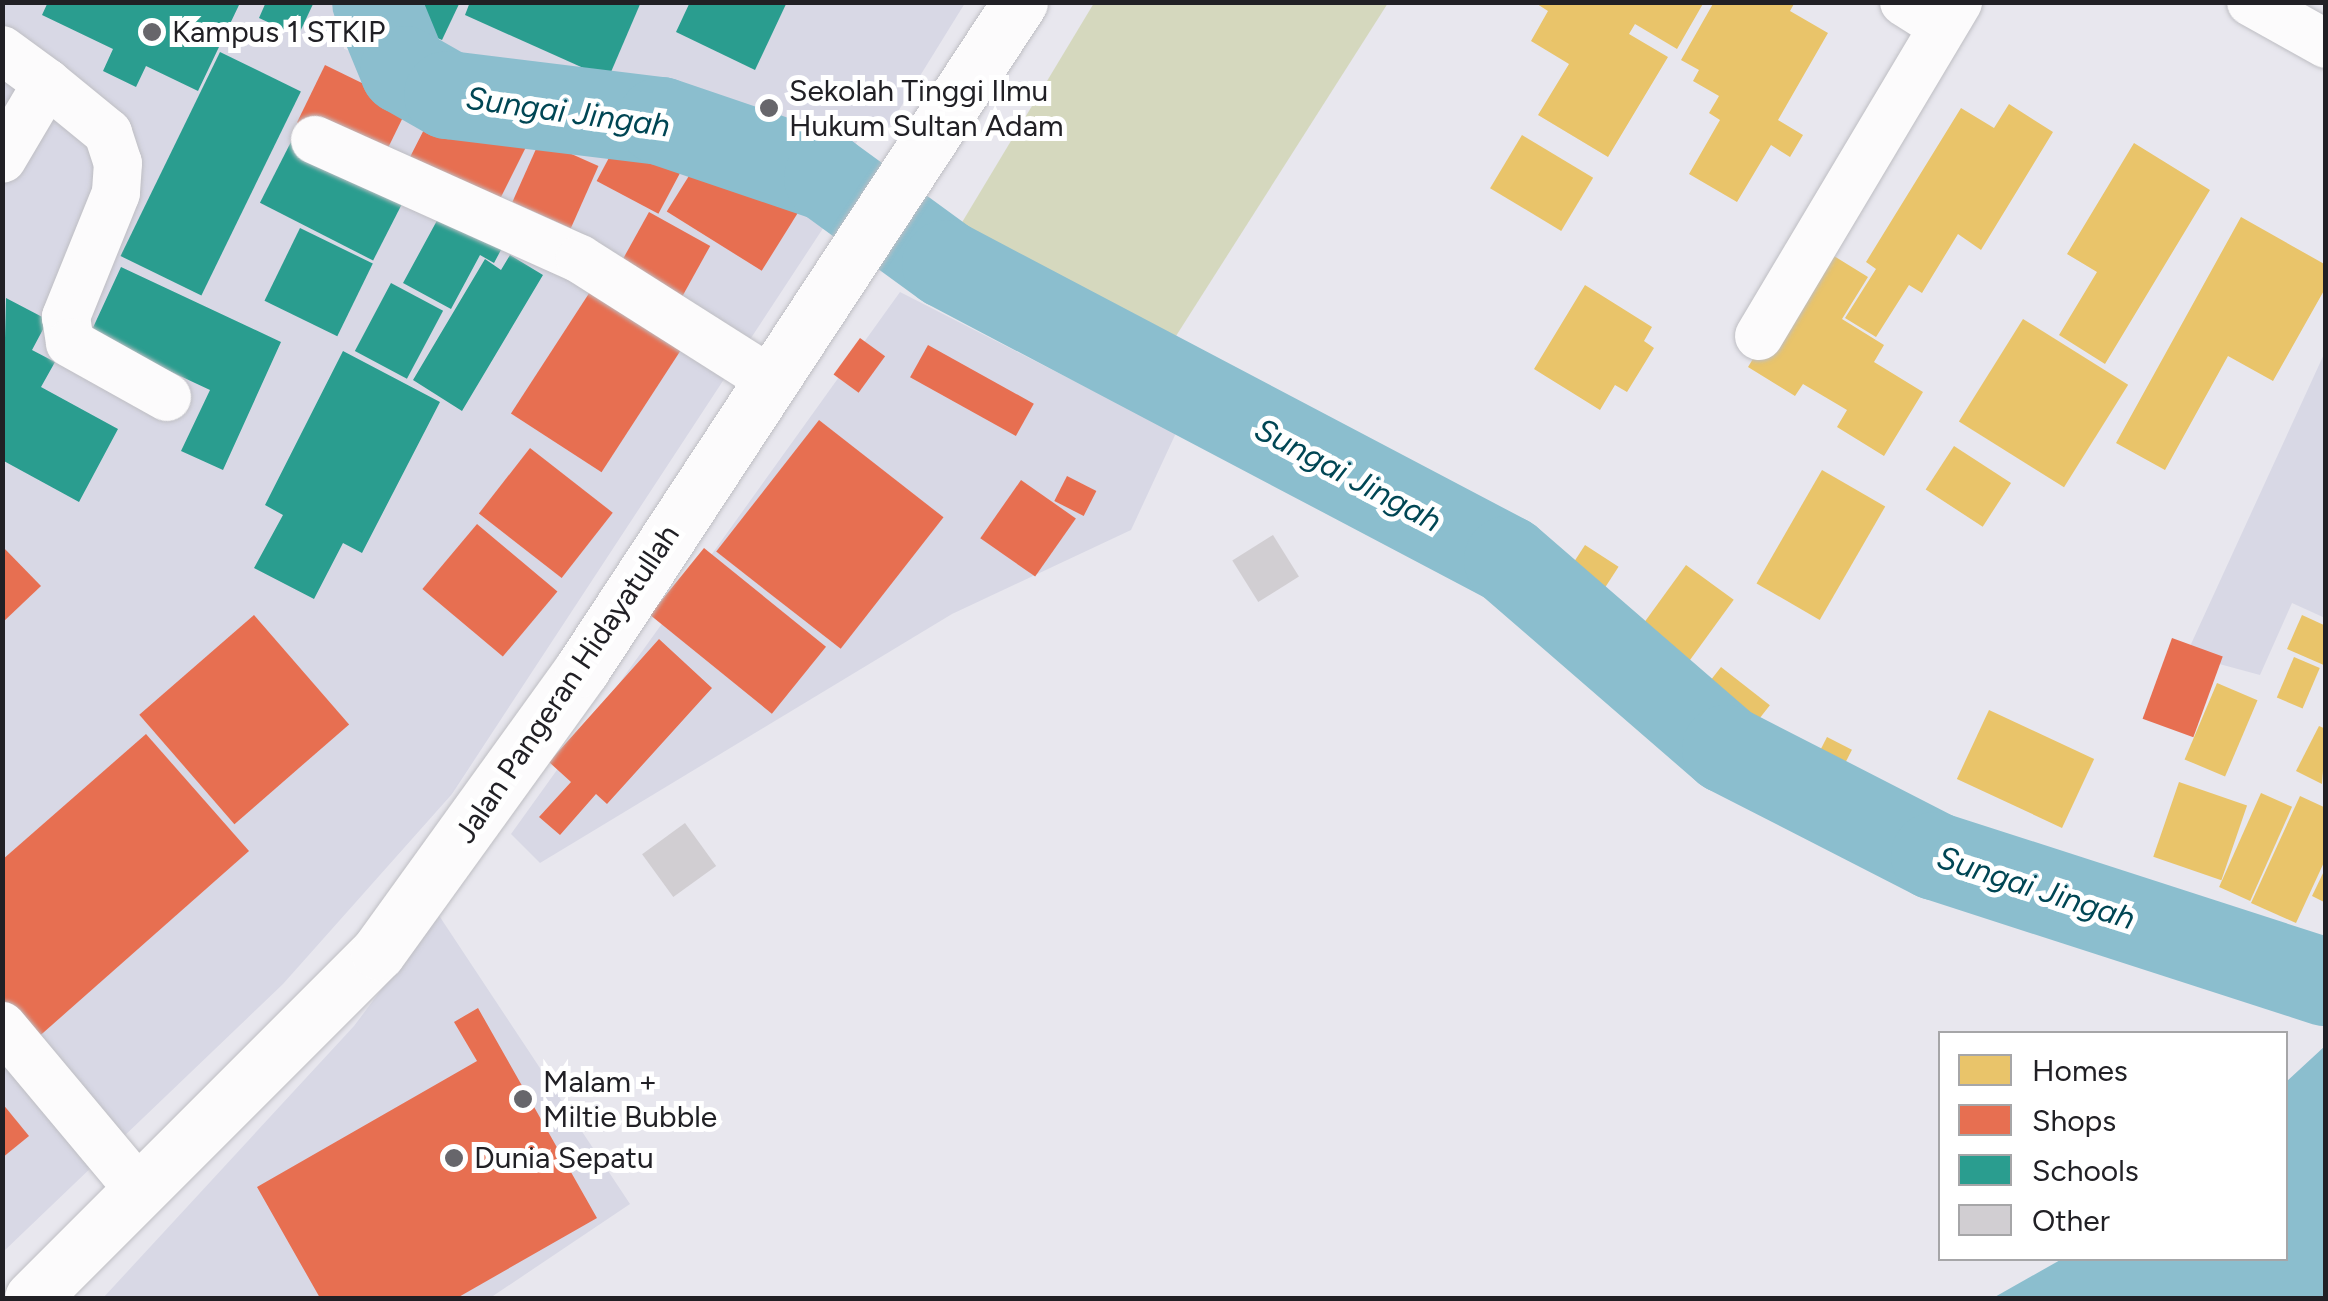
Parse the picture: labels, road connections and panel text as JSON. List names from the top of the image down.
{
  "streets": {
    "main road": ["Jalan Pangeran Hidayatullah"]
  },
  "water": ["Sungai Jingah"],
  "places": [
    "Kampus 1 STKIP",
    "Sekolah Tinggi Ilmu Hukum Sultan Adam",
    "Malam + Miltie Bubble",
    "Dunia Sepatu"
  ],
  "legend": [
    "Homes",
    "Shops",
    "Schools",
    "Other"
  ]
}
